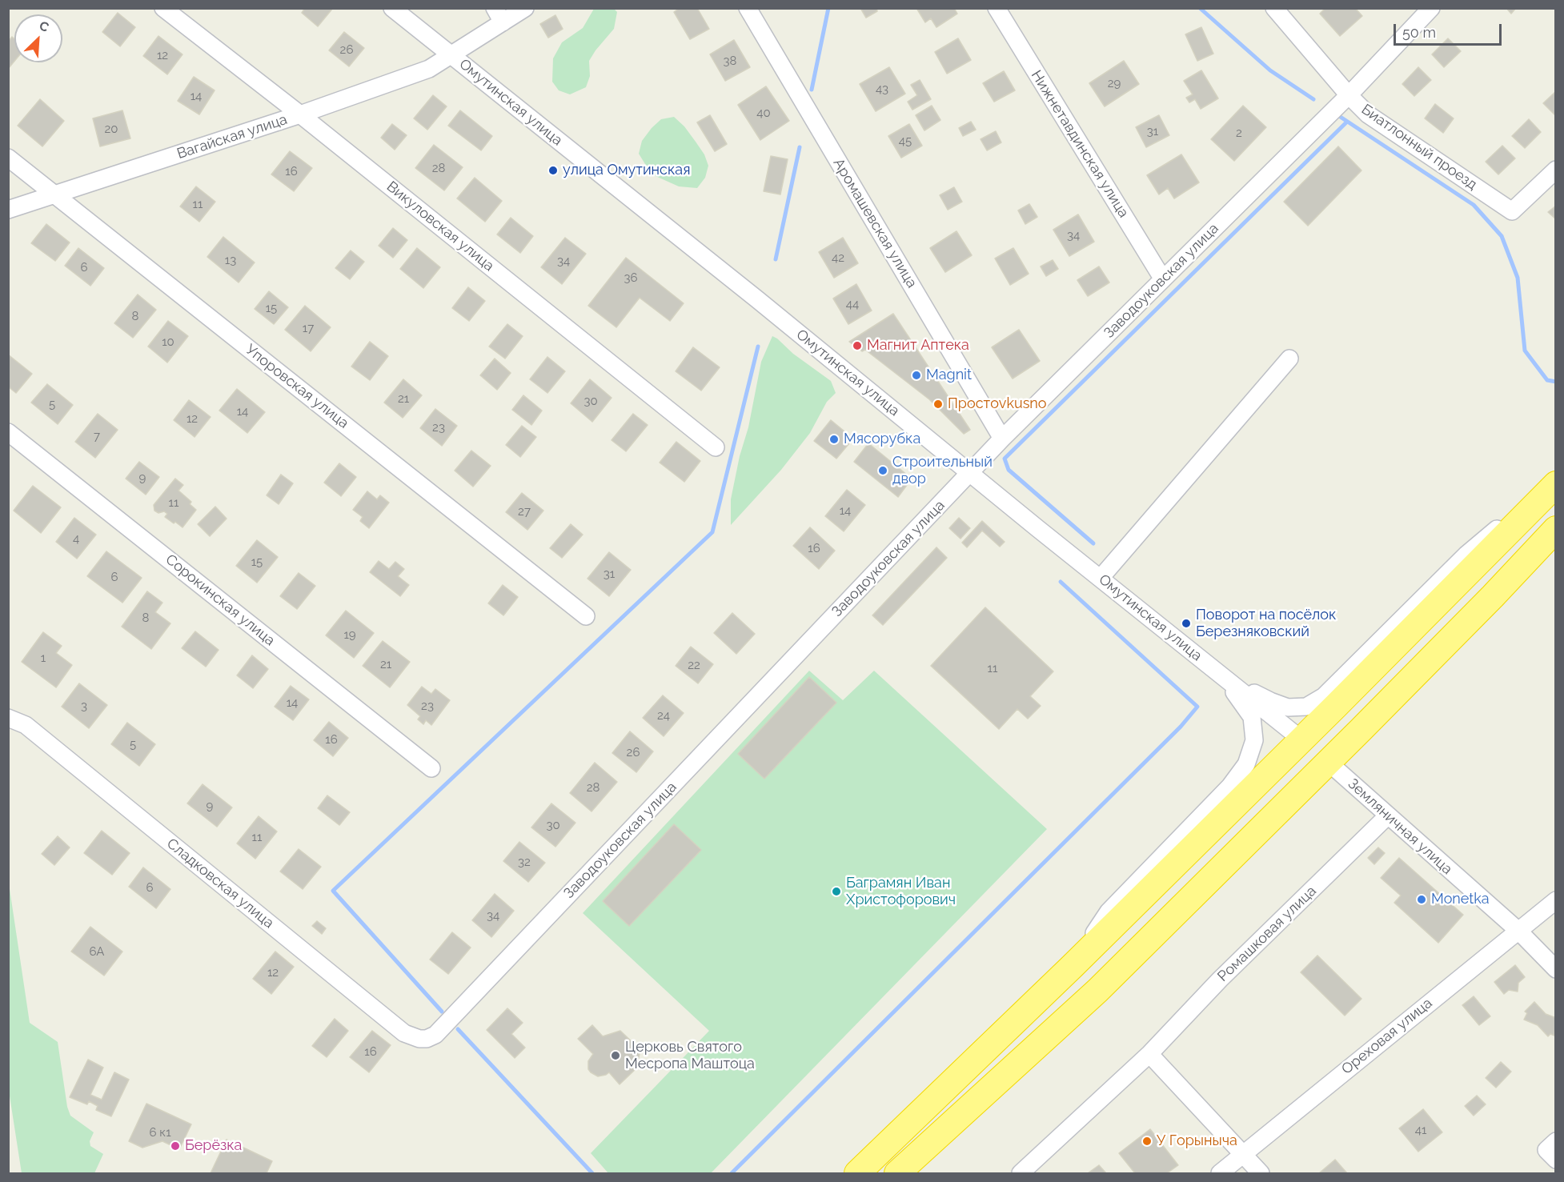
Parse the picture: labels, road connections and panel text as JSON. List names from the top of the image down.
{
  "streets": {
    "street": [
      "Омутинская улица",
      "Вагайская улица",
      "Нижнетавдинская улица",
      "Биатлонный проезд",
      "Аромашевская улица",
      "Викуловская улица",
      "Заводоуковская улица",
      "Упоровская улица",
      "Сорокинская улица",
      "Земляничная улица",
      "Сладковская улица",
      "Ромашковая улица",
      "Ореховая улица"
    ]
  },
  "crossings": [
    ["Омутинская улица", "Вагайская улица"],
    ["Омутинская улица", "Заводоуковская улица"],
    ["Вагайская улица", "Викуловская улица"],
    ["Вагайская улица", "Упоровская улица"],
    ["Нижнетавдинская улица", "Заводоуковская улица"],
    ["Биатлонный проезд", "Заводоуковская улица"],
    ["Аромашевская улица", "Заводоуковская улица"],
    ["Заводоуковская улица", "Сладковская улица"],
    ["Земляничная улица", "Ромашковая улица"],
    ["Земляничная улица", "Ореховая улица"]
  ],
  "places": [
    "улица Омутинская",
    "Магнит Аптека",
    "Magnit",
    "Простоvkusno",
    "Мясорубка",
    "Строительный двор",
    "Поворот на посёлок Березняковский",
    "Баграмян Иван Христофорович",
    "Monetka",
    "Церковь Святого Месропа Маштоца",
    "У Горыныча",
    "Берёзка"
  ],
  "house_numbers": [
    "26",
    "12",
    "38",
    "29",
    "43",
    "14",
    "40",
    "20",
    "31",
    "2",
    "45",
    "28",
    "16",
    "11",
    "34",
    "42",
    "13",
    "34",
    "6",
    "36",
    "44",
    "15",
    "8",
    "17",
    "10",
    "21",
    "30",
    "5",
    "14",
    "12",
    "23",
    "7",
    "9",
    "11",
    "14",
    "27",
    "4",
    "16",
    "15",
    "31",
    "6",
    "8",
    "19",
    "1",
    "21",
    "22",
    "11",
    "14",
    "3",
    "23",
    "24",
    "16",
    "5",
    "26",
    "28",
    "9",
    "30",
    "11",
    "32",
    "6",
    "34",
    "6А",
    "12",
    "16",
    "41",
    "6 к1"
  ],
  "scale_bar": "50 m",
  "north": "top right"
}
